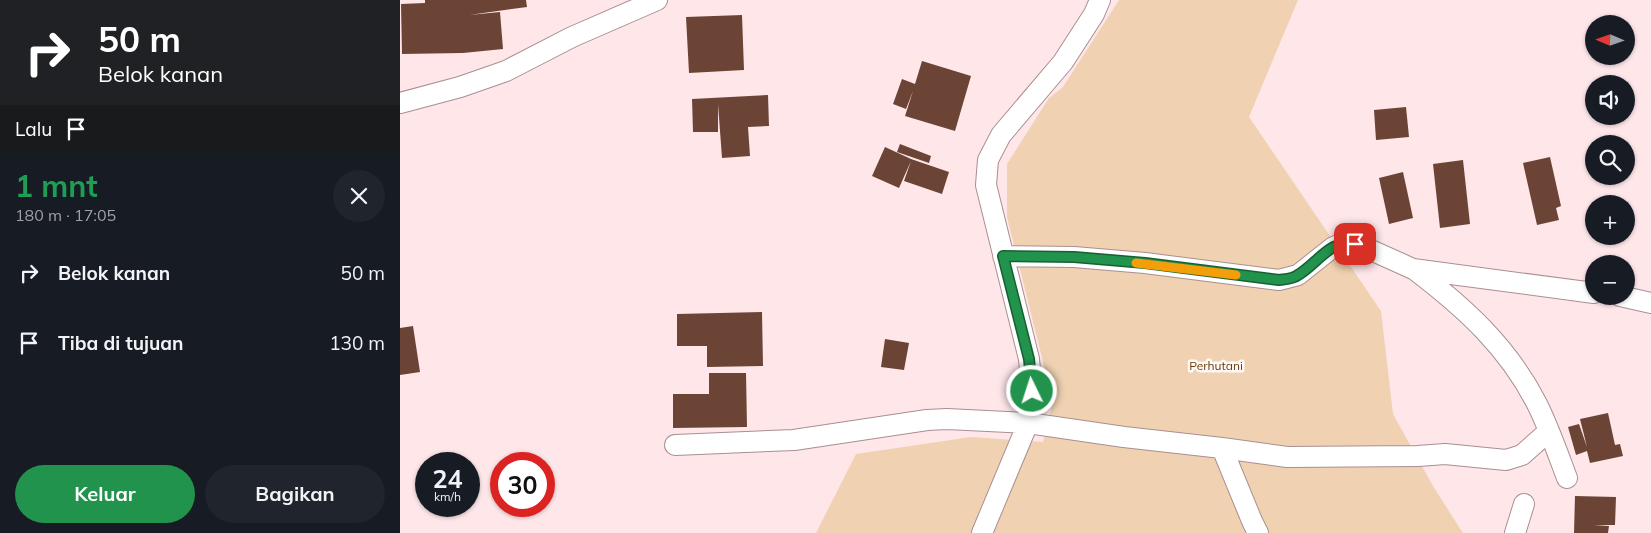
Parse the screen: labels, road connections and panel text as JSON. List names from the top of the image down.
{
  "parks": ["Perhutani"],
  "north": "left",
  "page": {
    "turn": ["50 m", "Belok kanan"],
    "map_buttons": ["+", "−"],
    "then": "Lalu",
    "heading": ["1 mnt", "180 m · 17:05"],
    "list": [
      {
        "name": "Belok kanan",
        "value": "50 m"
      },
      {
        "name": "Tiba di tujuan",
        "value": "130 m"
      }
    ],
    "speed": "24 km/h",
    "limit": "30",
    "buttons": ["Keluar", "Bagikan"]
  }
}
